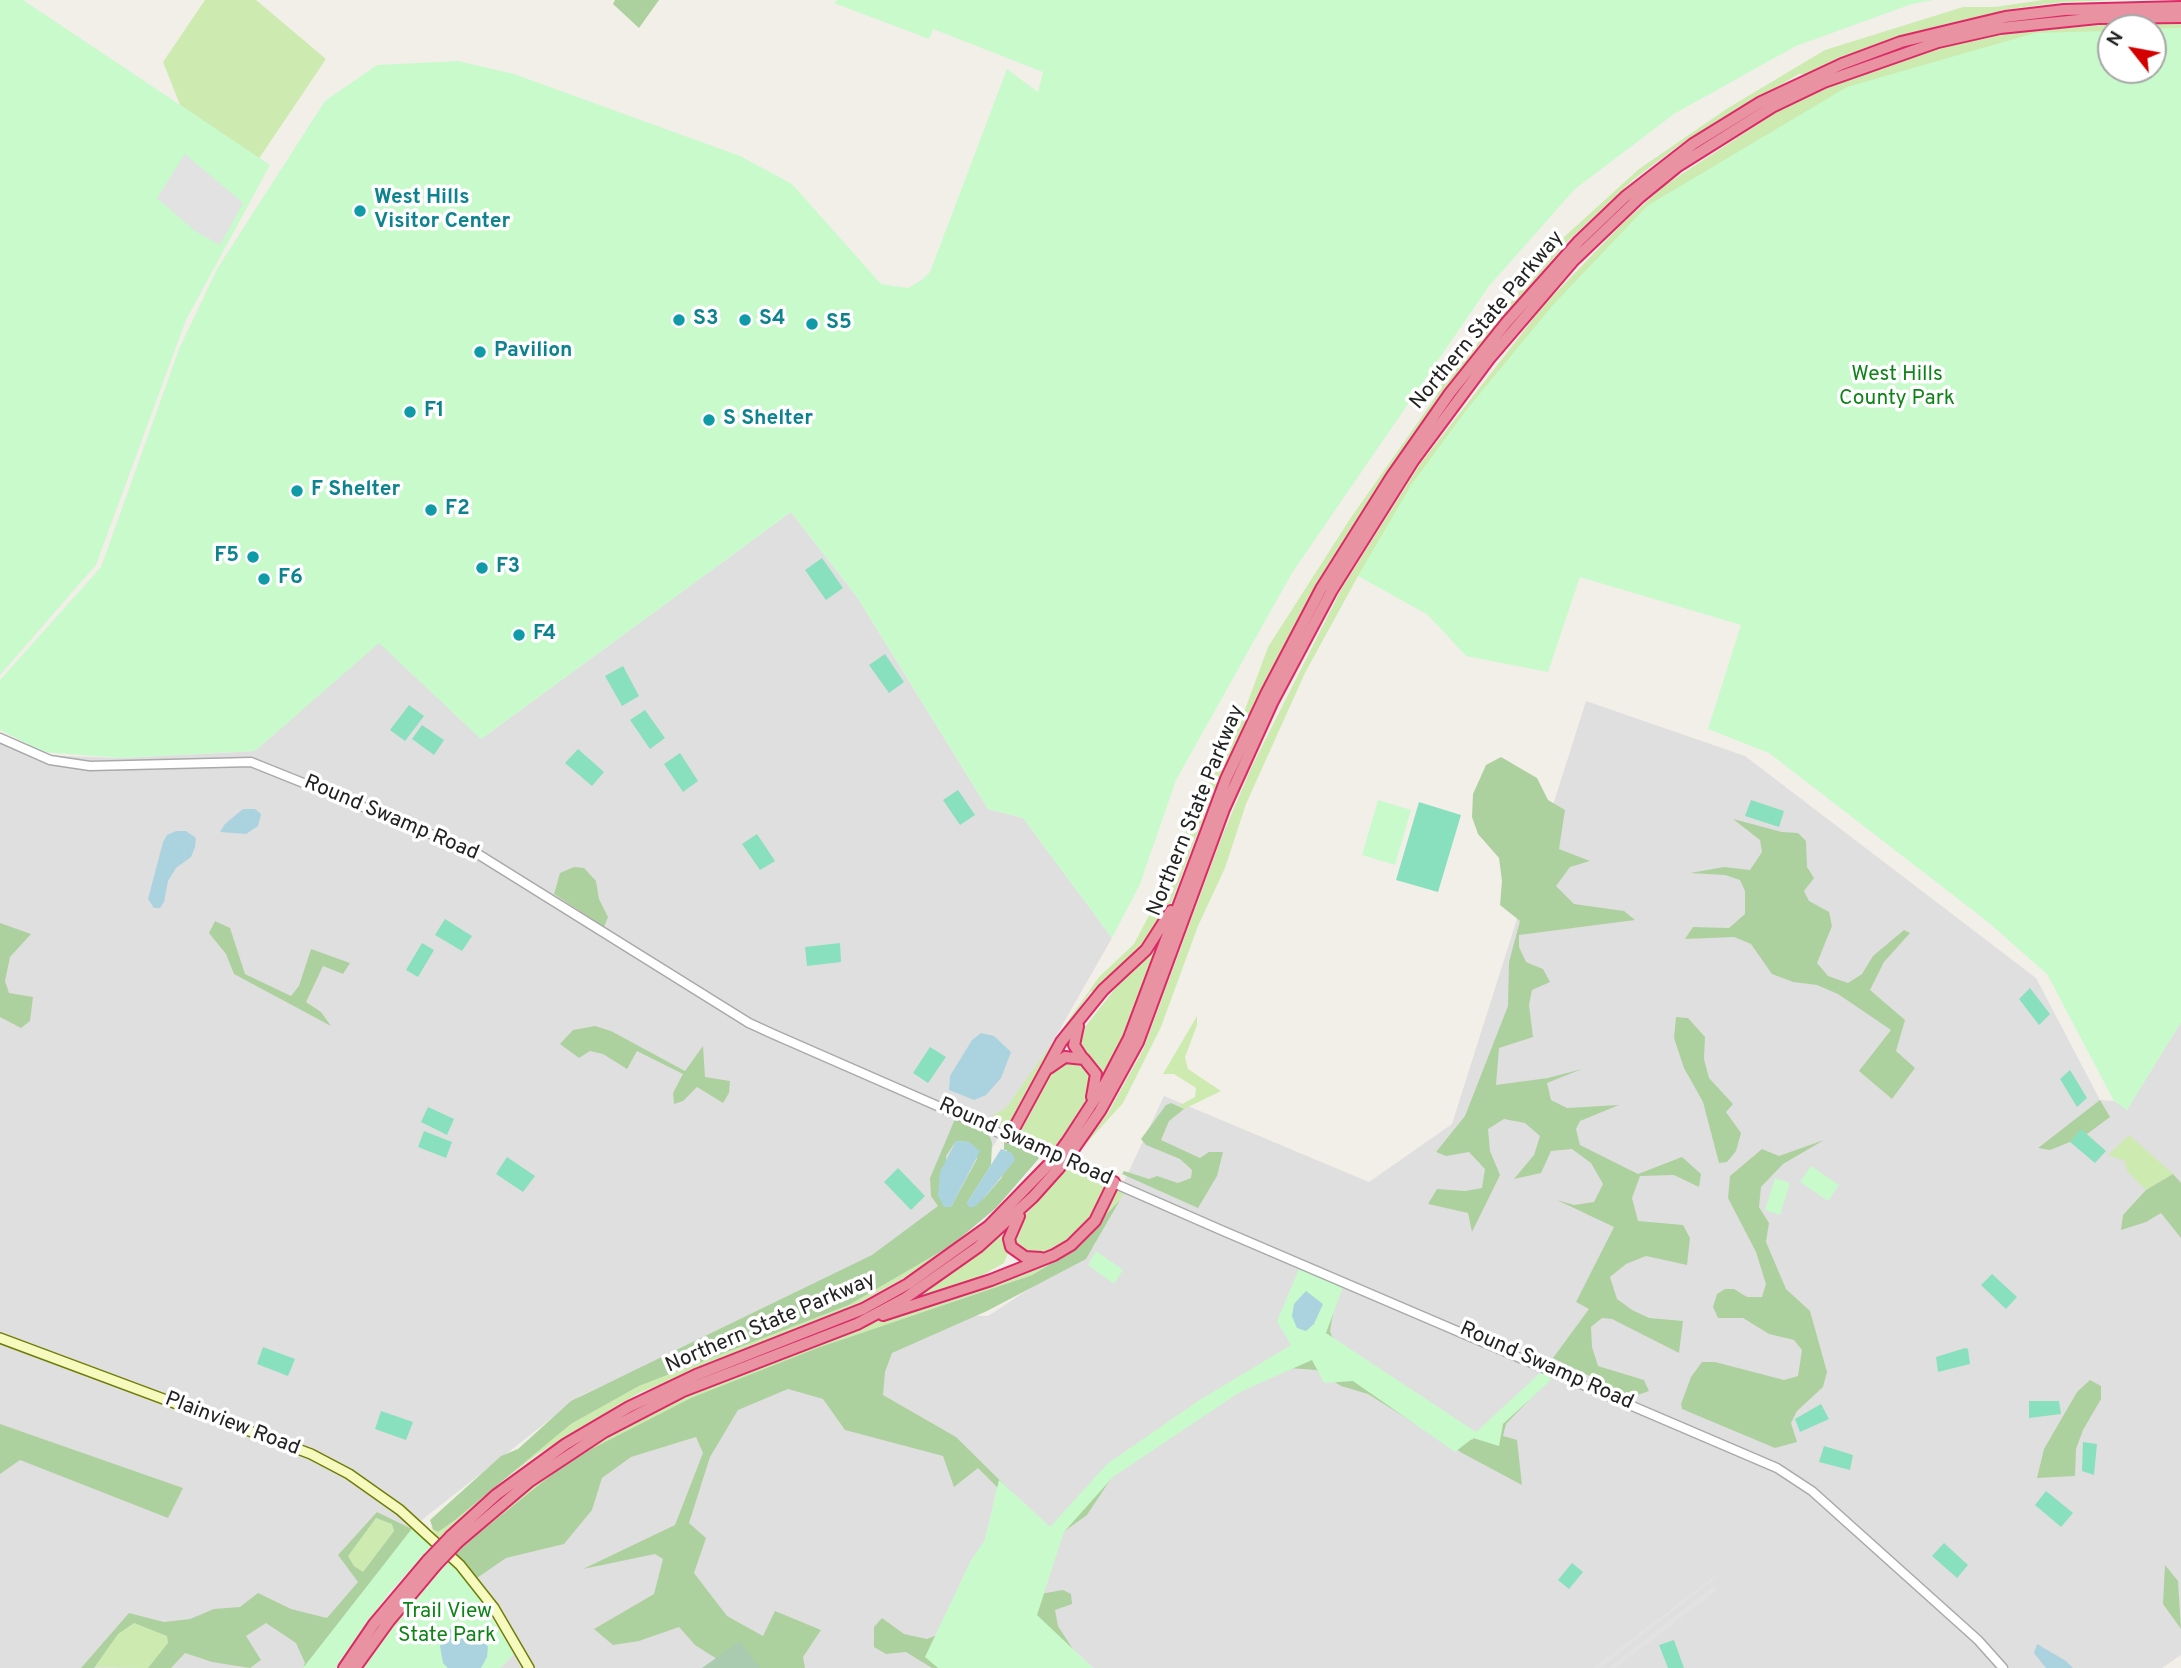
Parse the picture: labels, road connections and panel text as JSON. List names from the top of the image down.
{
  "streets": {
    "highway": ["Northern State Parkway"],
    "main road": ["Plainview Road"],
    "street": ["Round Swamp Road"]
  },
  "parks": ["West Hills County Park", "Trail View State Park"],
  "places": [
    "West Hills Visitor Center",
    "S3",
    "S4",
    "S5",
    "Pavilion",
    "F1",
    "S Shelter",
    "F Shelter",
    "F2",
    "F5",
    "F3",
    "F6",
    "F4"
  ],
  "north": "top left"
}
